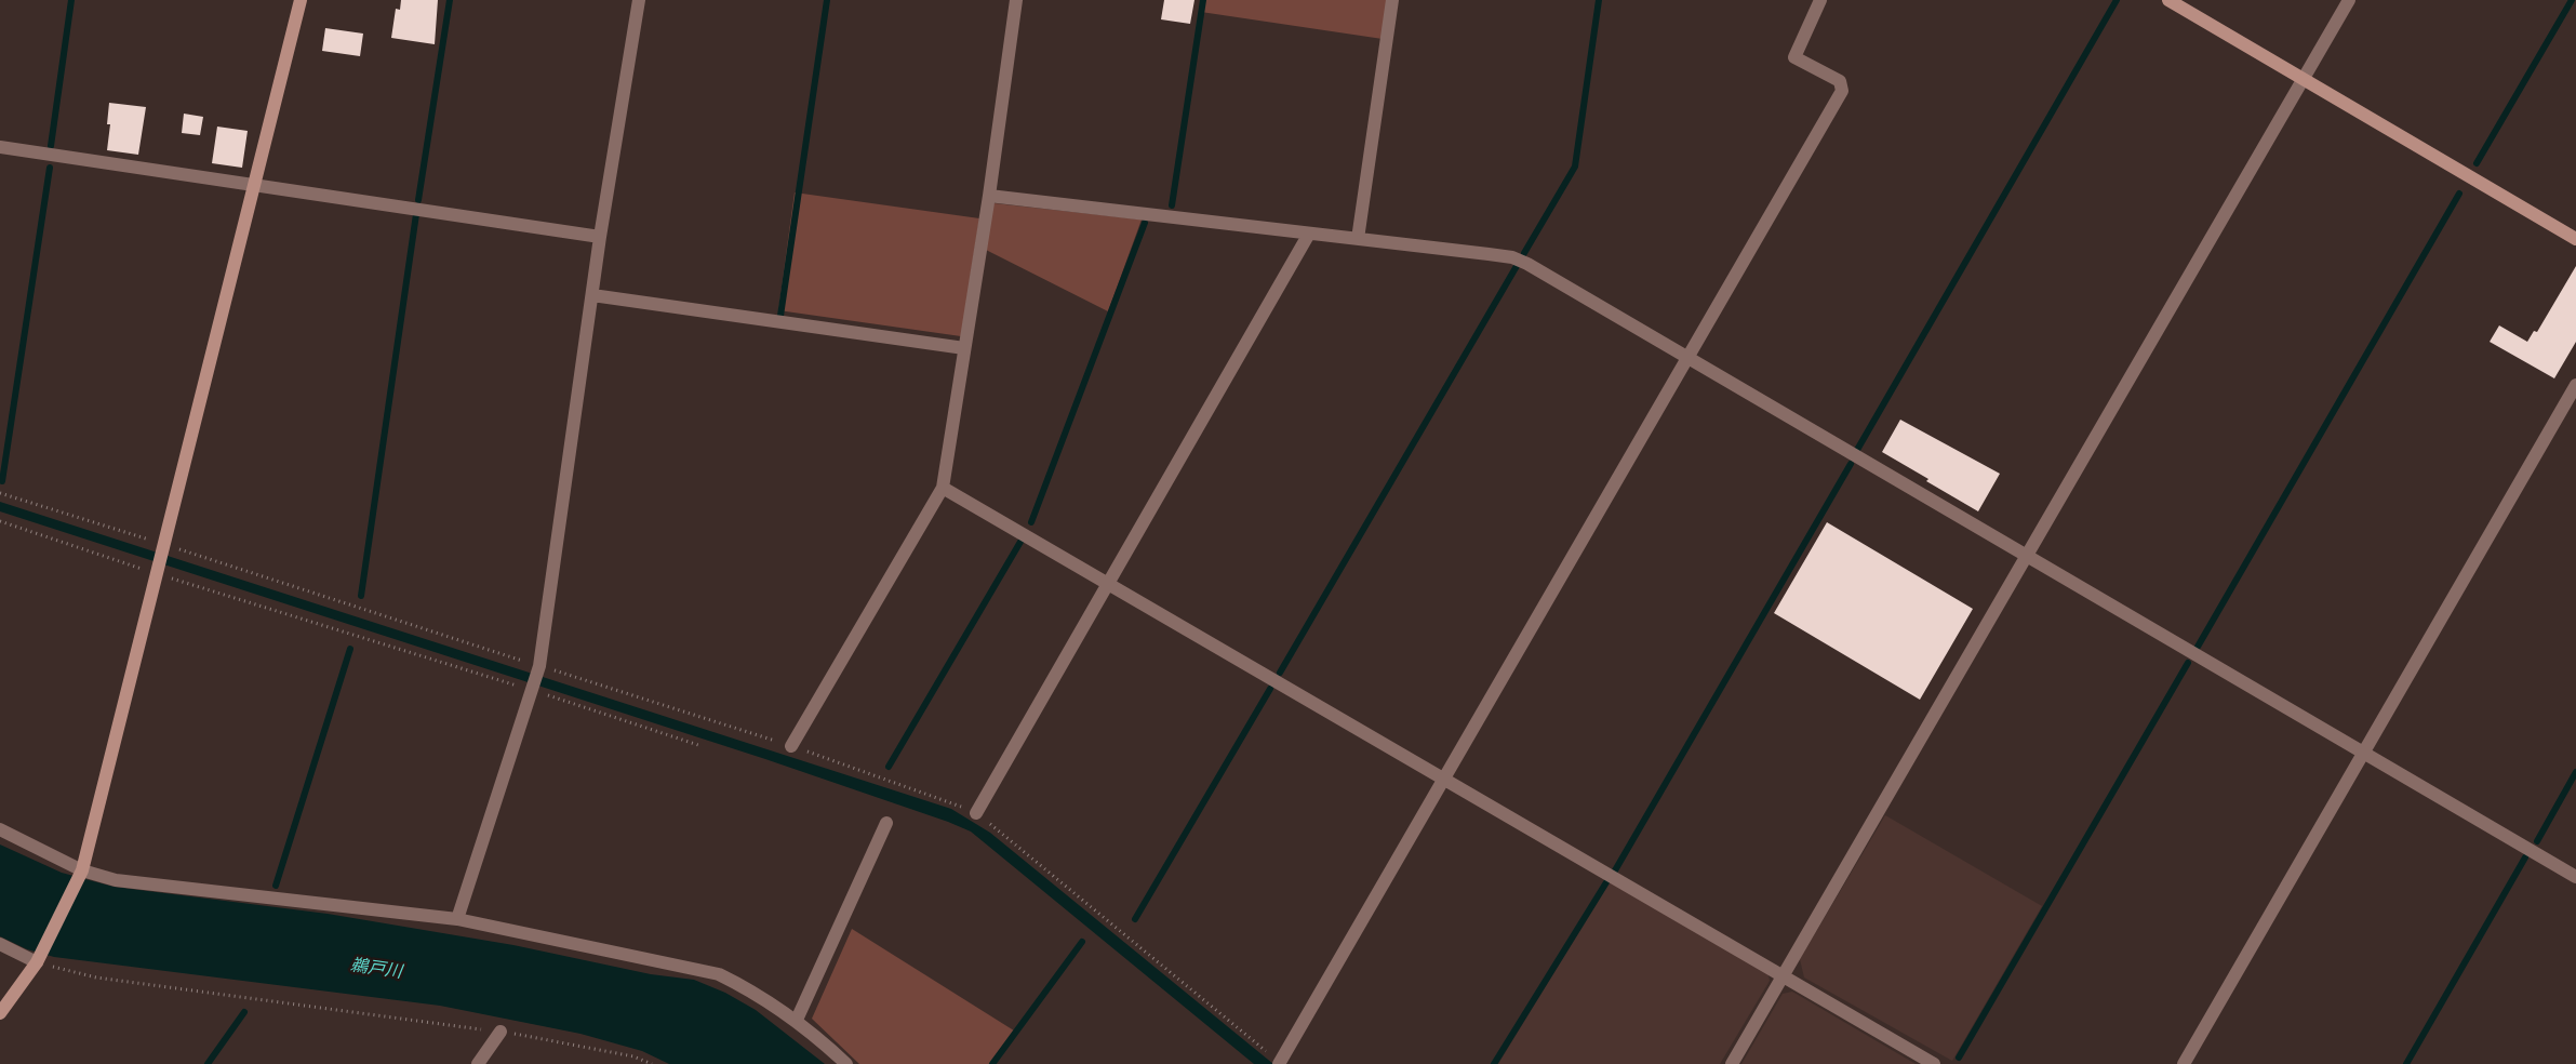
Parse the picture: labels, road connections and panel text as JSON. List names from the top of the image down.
{
  "water": ["鵜戸川"]
}
